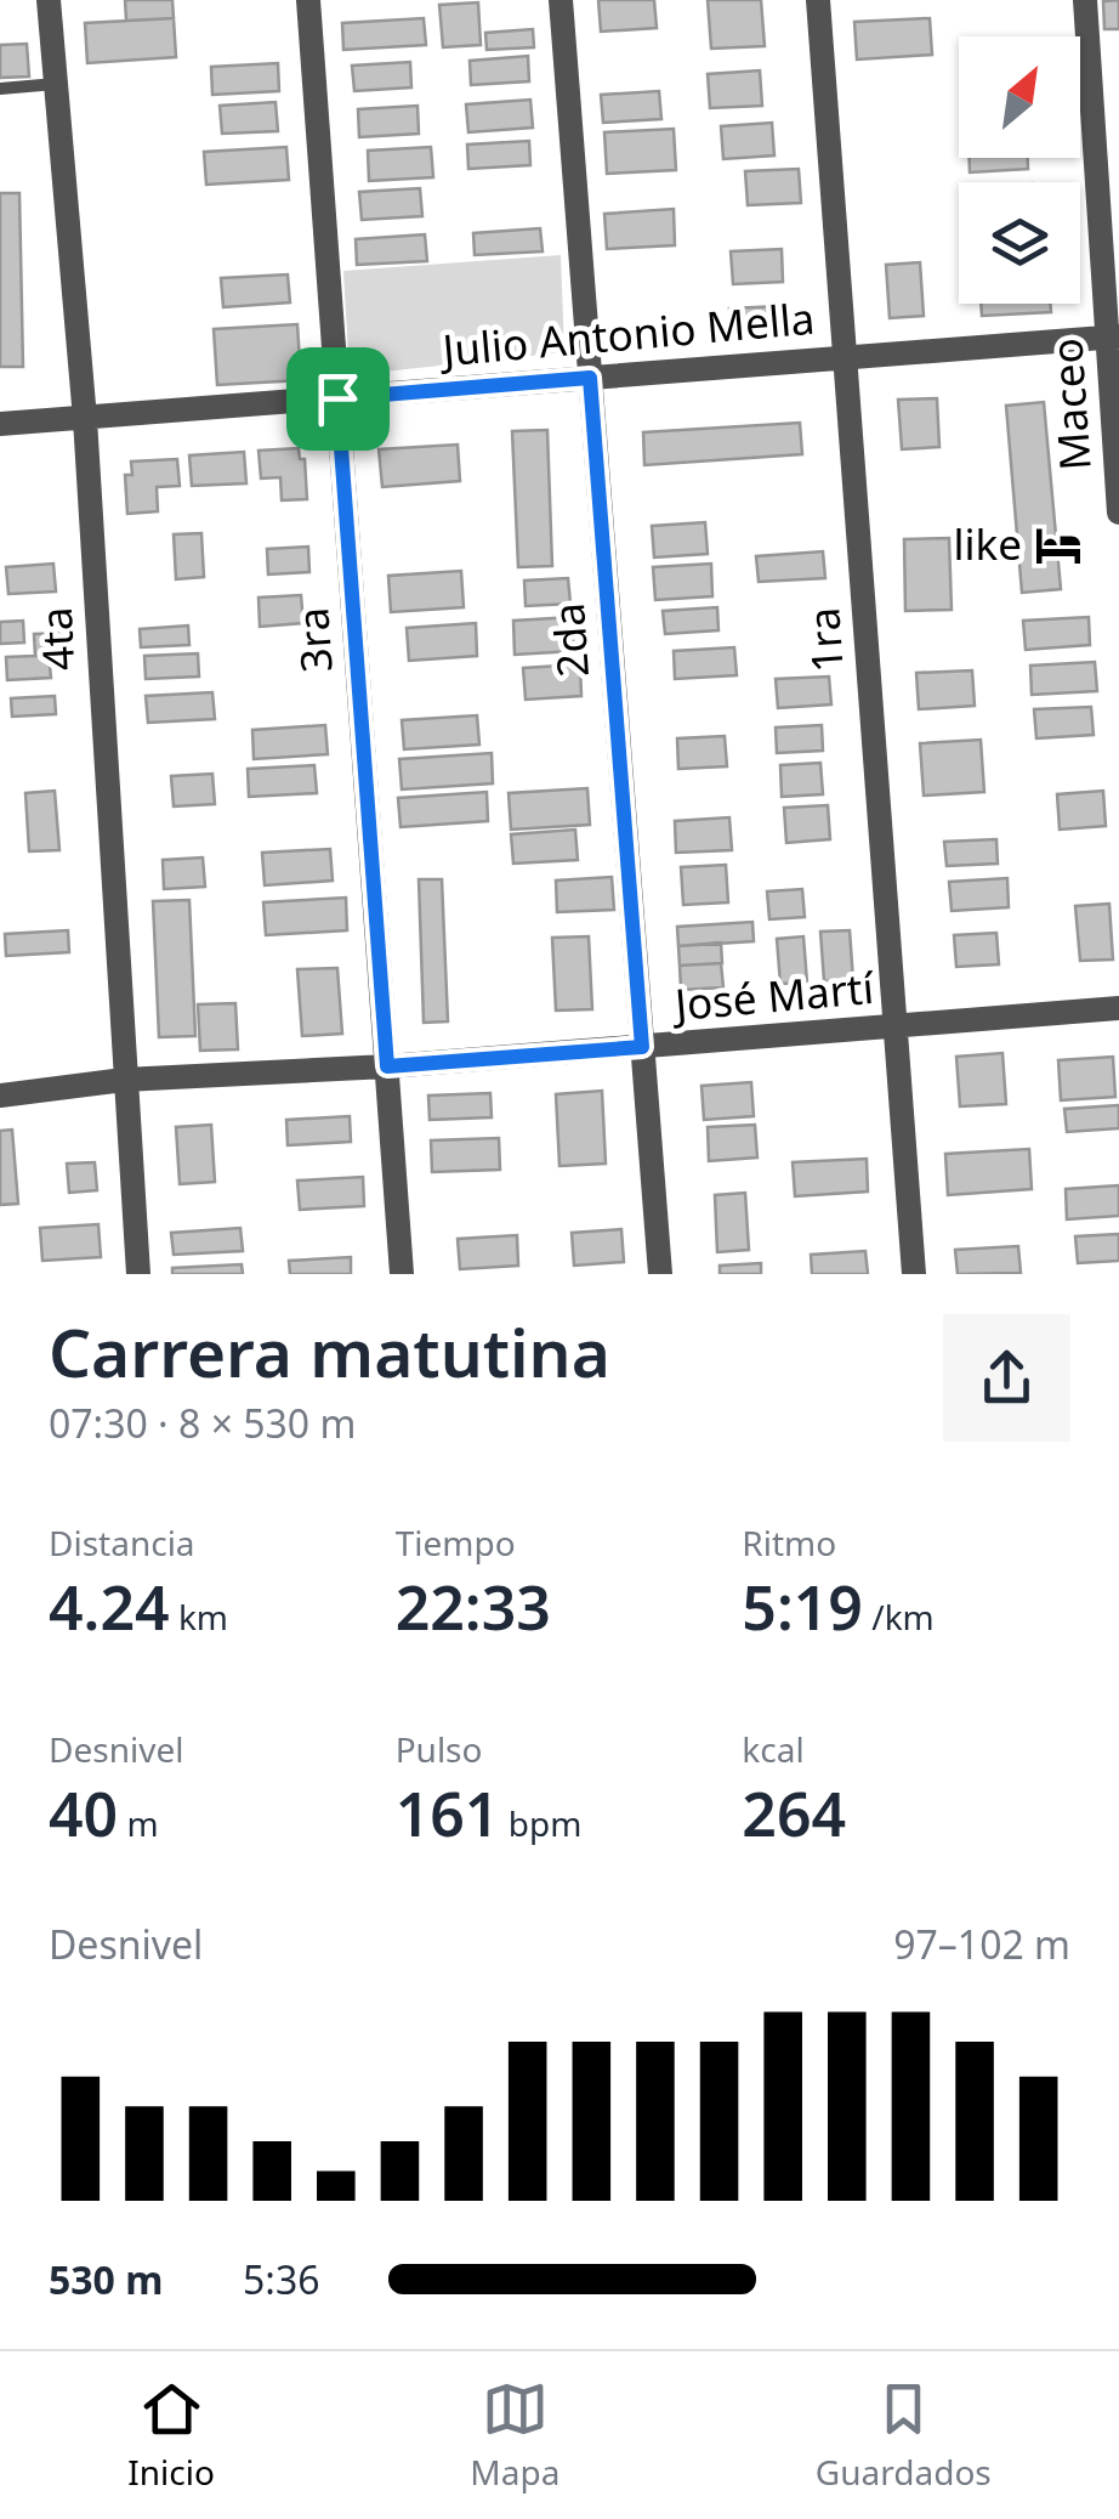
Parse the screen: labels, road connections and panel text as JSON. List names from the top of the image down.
{
  "streets": {
    "street": [
      "Julio Antonio Mella",
      "Maceo",
      "4ta",
      "3ra",
      "2da",
      "1ra",
      "José Martí"
    ]
  },
  "crossings": [
    ["Julio Antonio Mella", "Maceo"],
    ["Julio Antonio Mella", "4ta"],
    ["Julio Antonio Mella", "3ra"],
    ["Julio Antonio Mella", "2da"],
    ["Julio Antonio Mella", "1ra"],
    ["4ta", "José Martí"],
    ["3ra", "José Martí"],
    ["2da", "José Martí"],
    ["1ra", "José Martí"]
  ],
  "places": {
    "hotel": ["like"]
  },
  "north": "top right",
  "page": {
    "heading": ["Carrera matutina", "07:30 · 8 × 530 m"],
    "stats": [
      ["Distancia", "4.24 km"],
      ["Tiempo", "22:33"],
      ["Ritmo", "5:19 /km"],
      ["Desnivel", "40 m"],
      ["Pulso", "161 bpm"],
      ["kcal", "264"]
    ],
    "chart": ["Desnivel", "97–102 m"],
    "list": [
      {
        "name": "530 m",
        "note": "5:36"
      }
    ],
    "tabs": ["Inicio", "Mapa", "Guardados"]
  }
}
